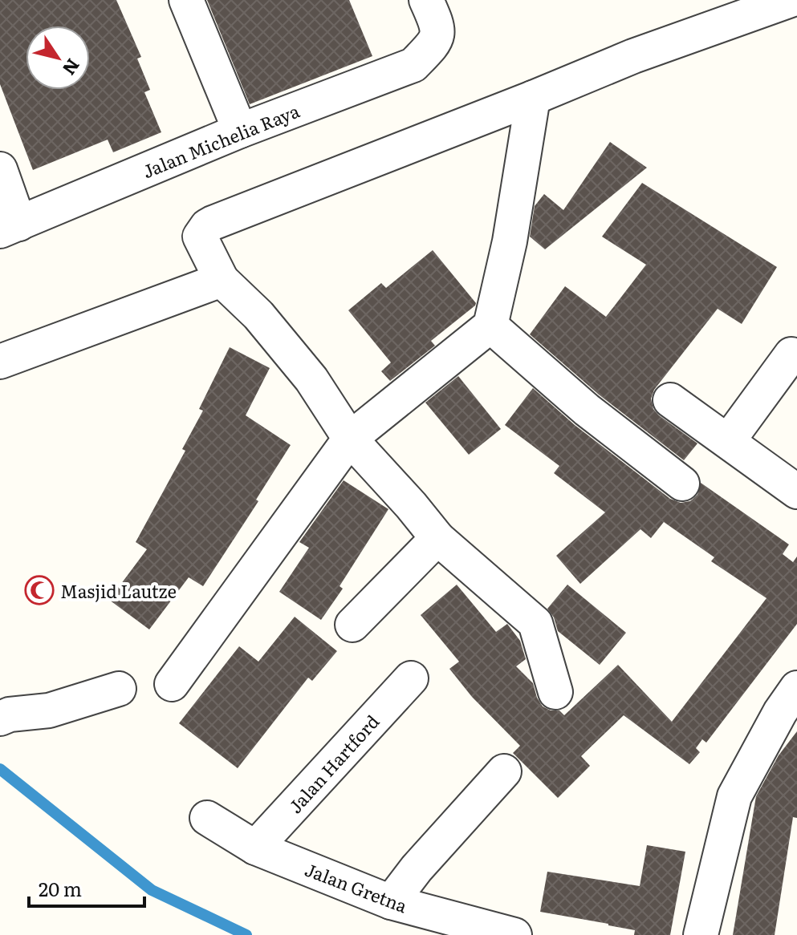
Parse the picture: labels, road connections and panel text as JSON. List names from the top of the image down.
{
  "streets": {
    "street": ["Jalan Michelia Raya", "Jalan Hartford", "Jalan Gretna"]
  },
  "crossings": [
    ["Jalan Hartford", "Jalan Gretna"]
  ],
  "places": {
    "mosque": ["Masjid Lautze"]
  },
  "scale_bar": "20 m",
  "north": "bottom right"
}
